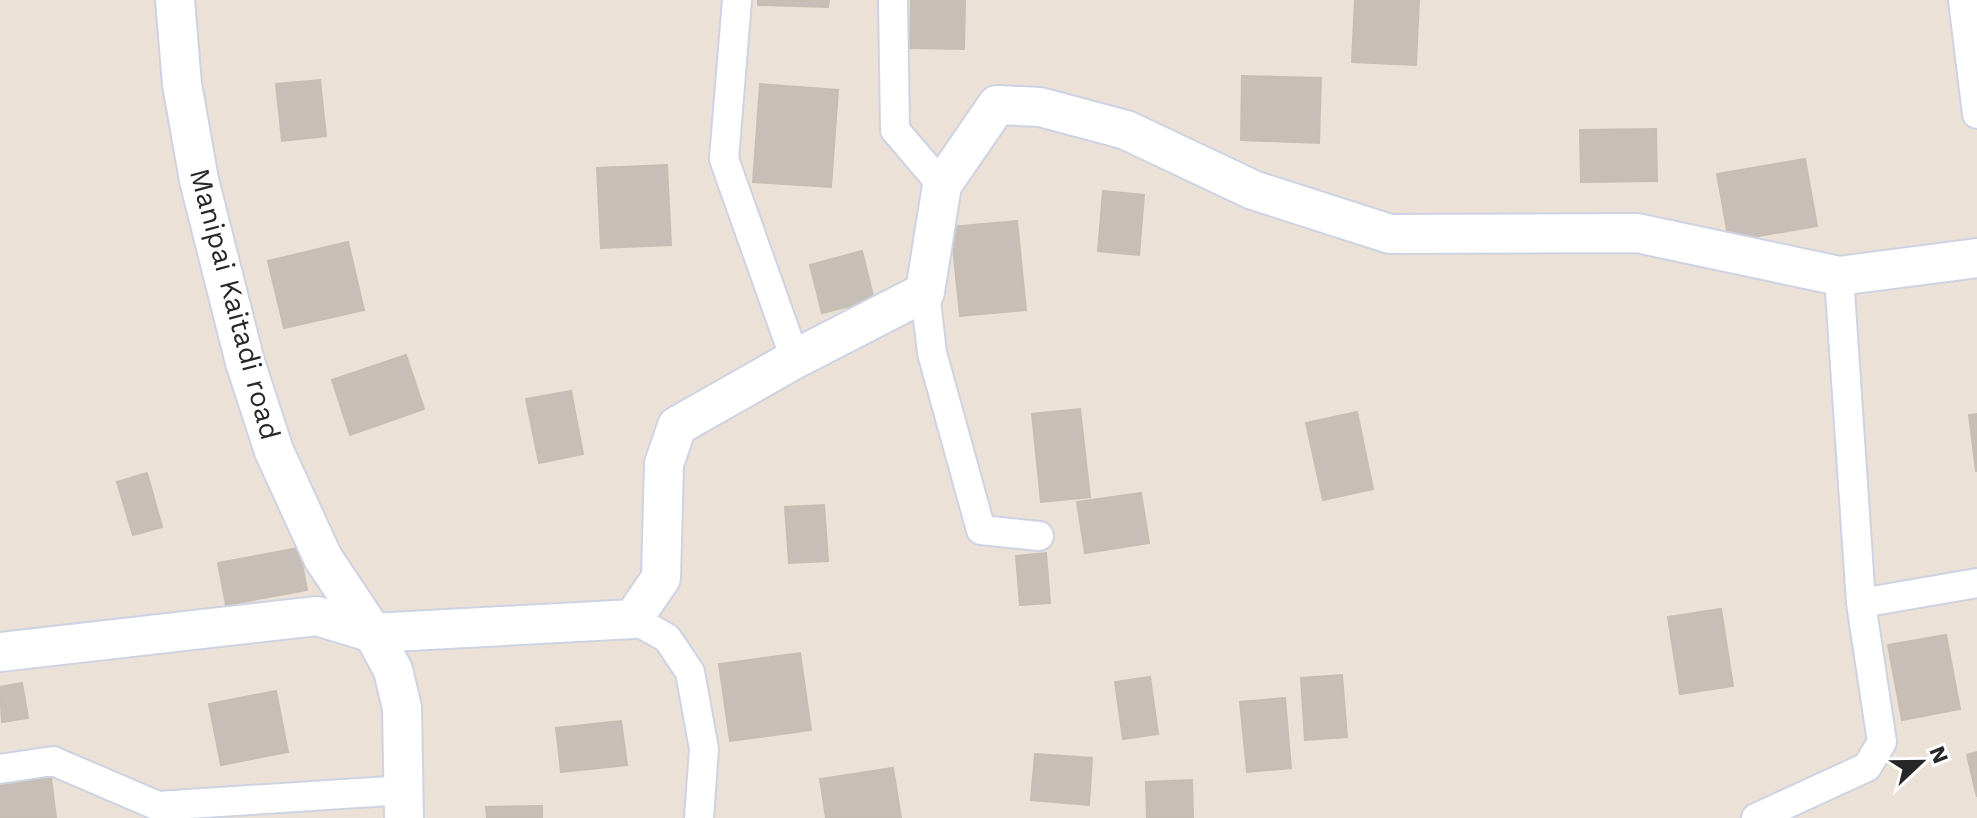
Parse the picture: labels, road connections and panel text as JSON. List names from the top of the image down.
{
  "streets": {
    "street": ["Manipai Kaitadi road"]
  },
  "north": "right"
}
